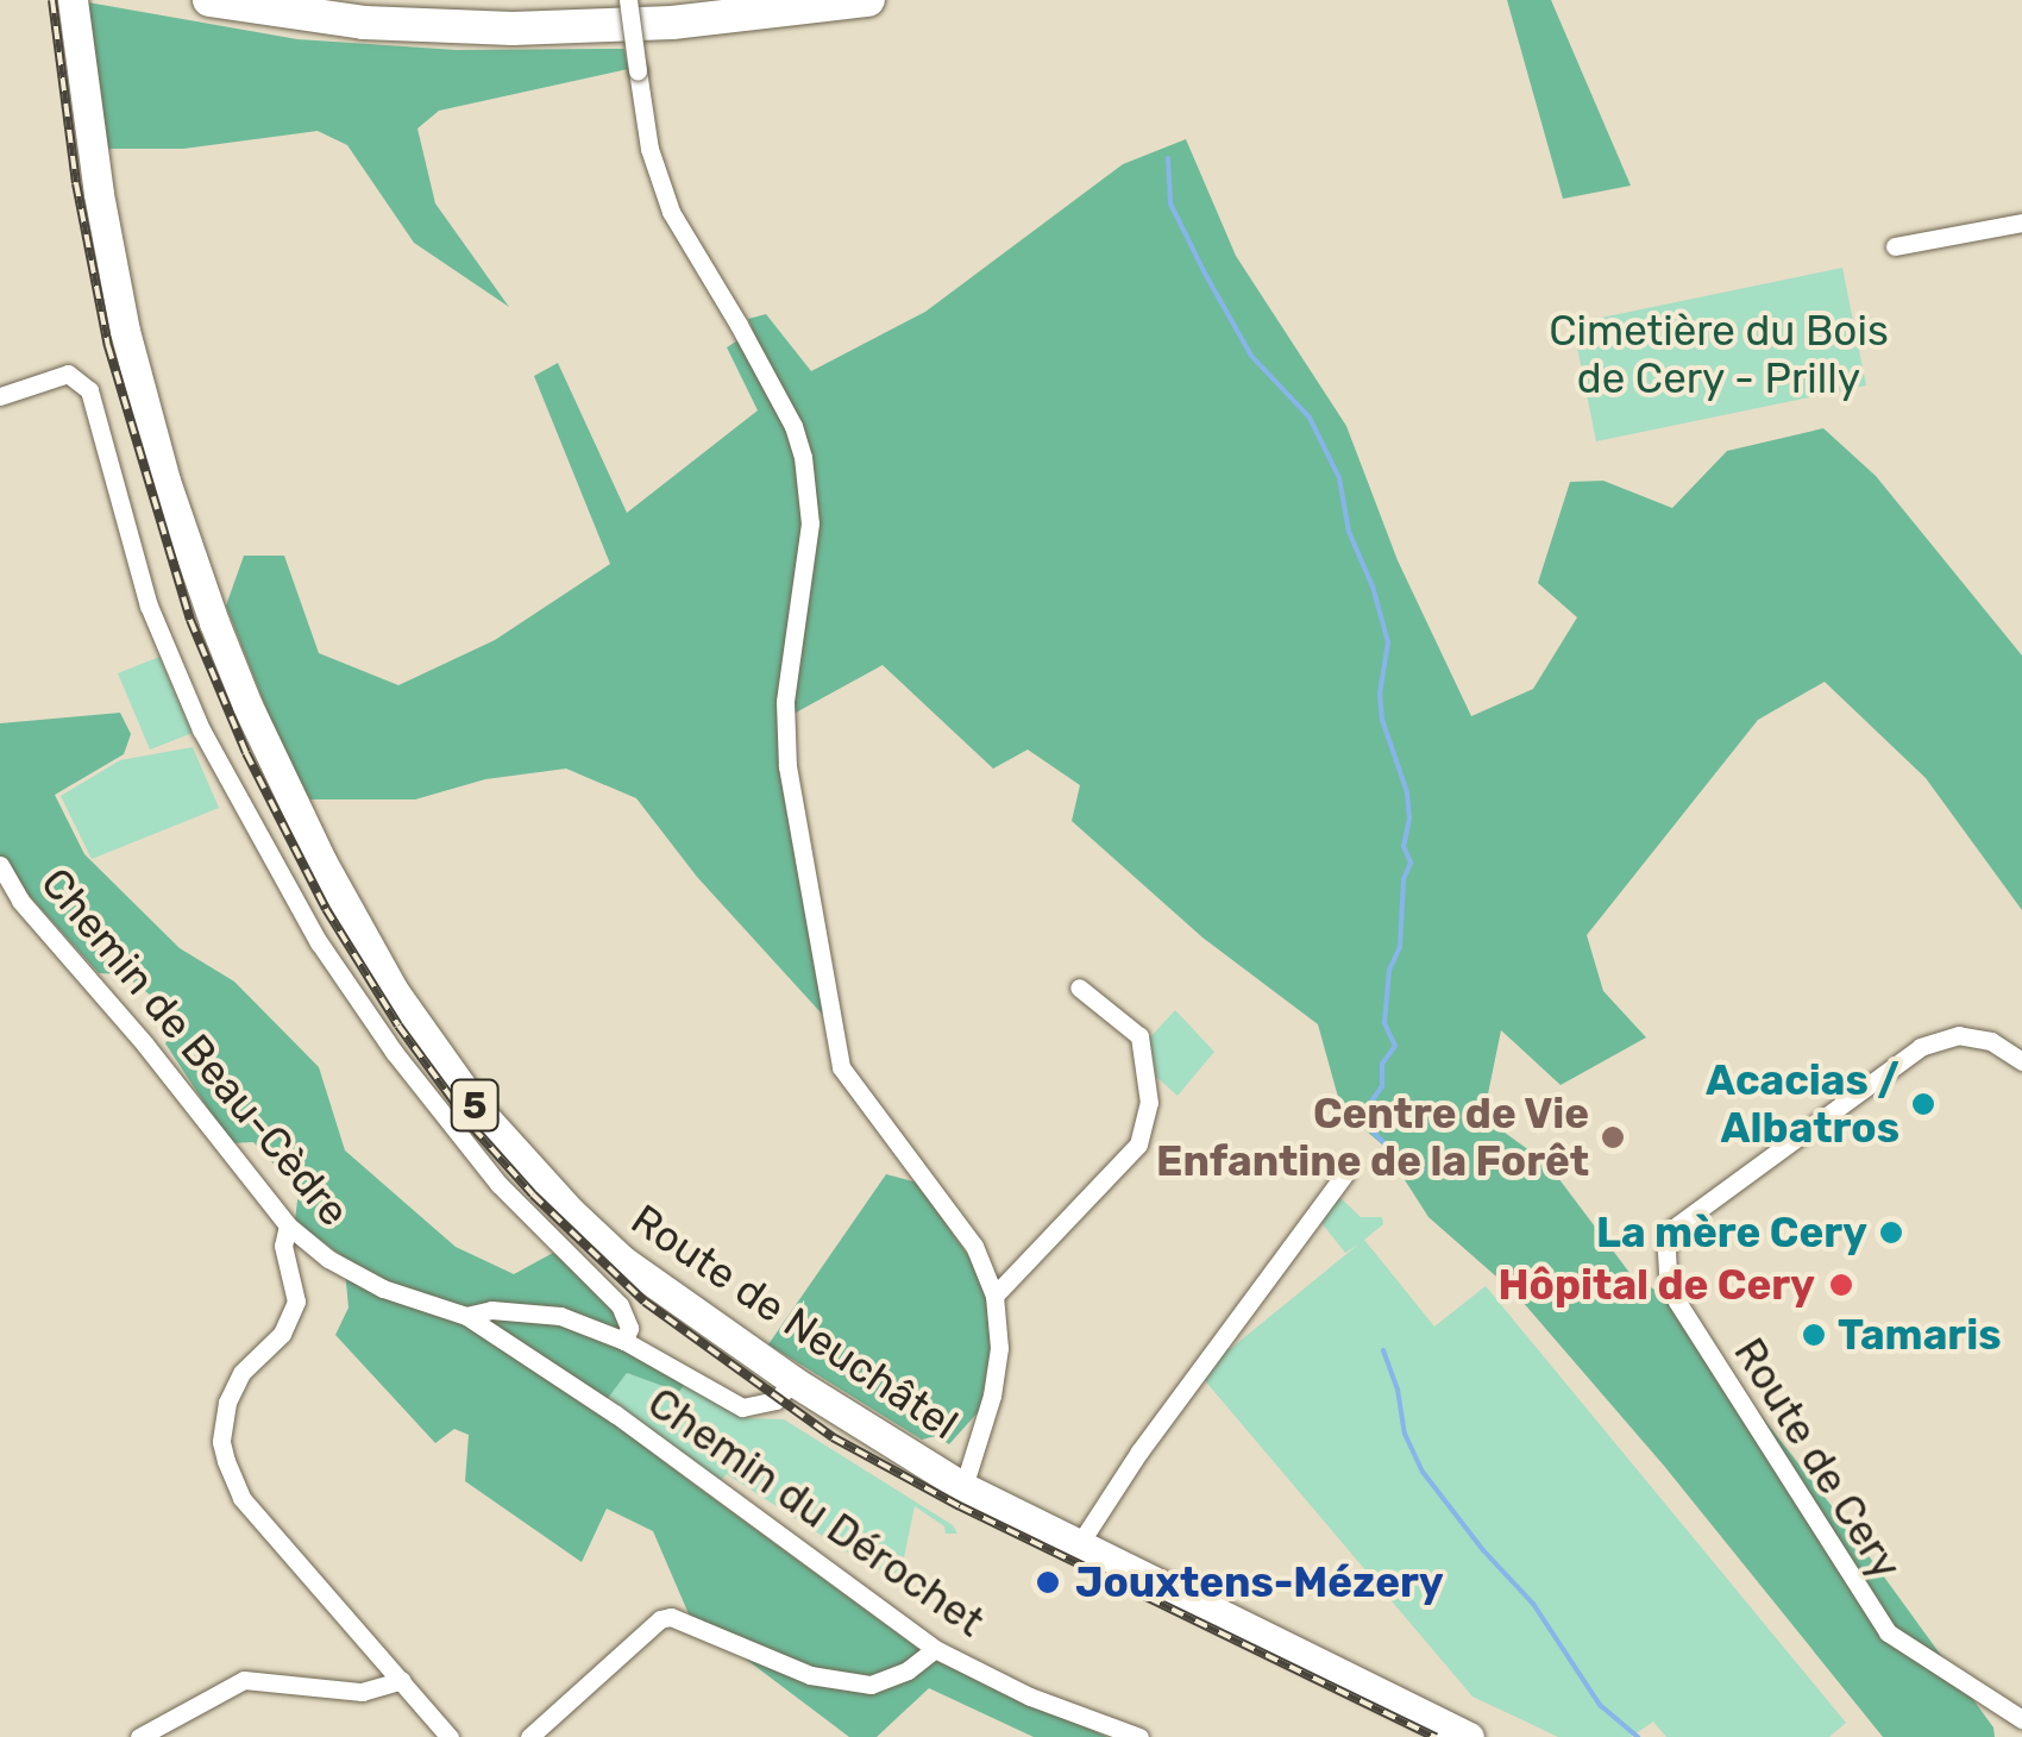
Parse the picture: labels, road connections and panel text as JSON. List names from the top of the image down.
{
  "streets": {
    "main road": ["5", "Route de Neuchâtel"],
    "street": ["Chemin de Beau-Cèdre", "Route de Cery", "Chemin du Dérochet"]
  },
  "crossings": [
    ["Chemin de Beau-Cèdre", "Route de Neuchâtel"],
    ["Chemin de Beau-Cèdre", "Chemin du Dérochet"]
  ],
  "parks": ["Cimetière du Bois de Cery - Prilly"],
  "places": [
    "Acacias / Albatros",
    "Centre de Vie Enfantine de la Forêt",
    "La mère Cery",
    "Hôpital de Cery",
    "Tamaris",
    "Jouxtens-Mézery"
  ]
}
